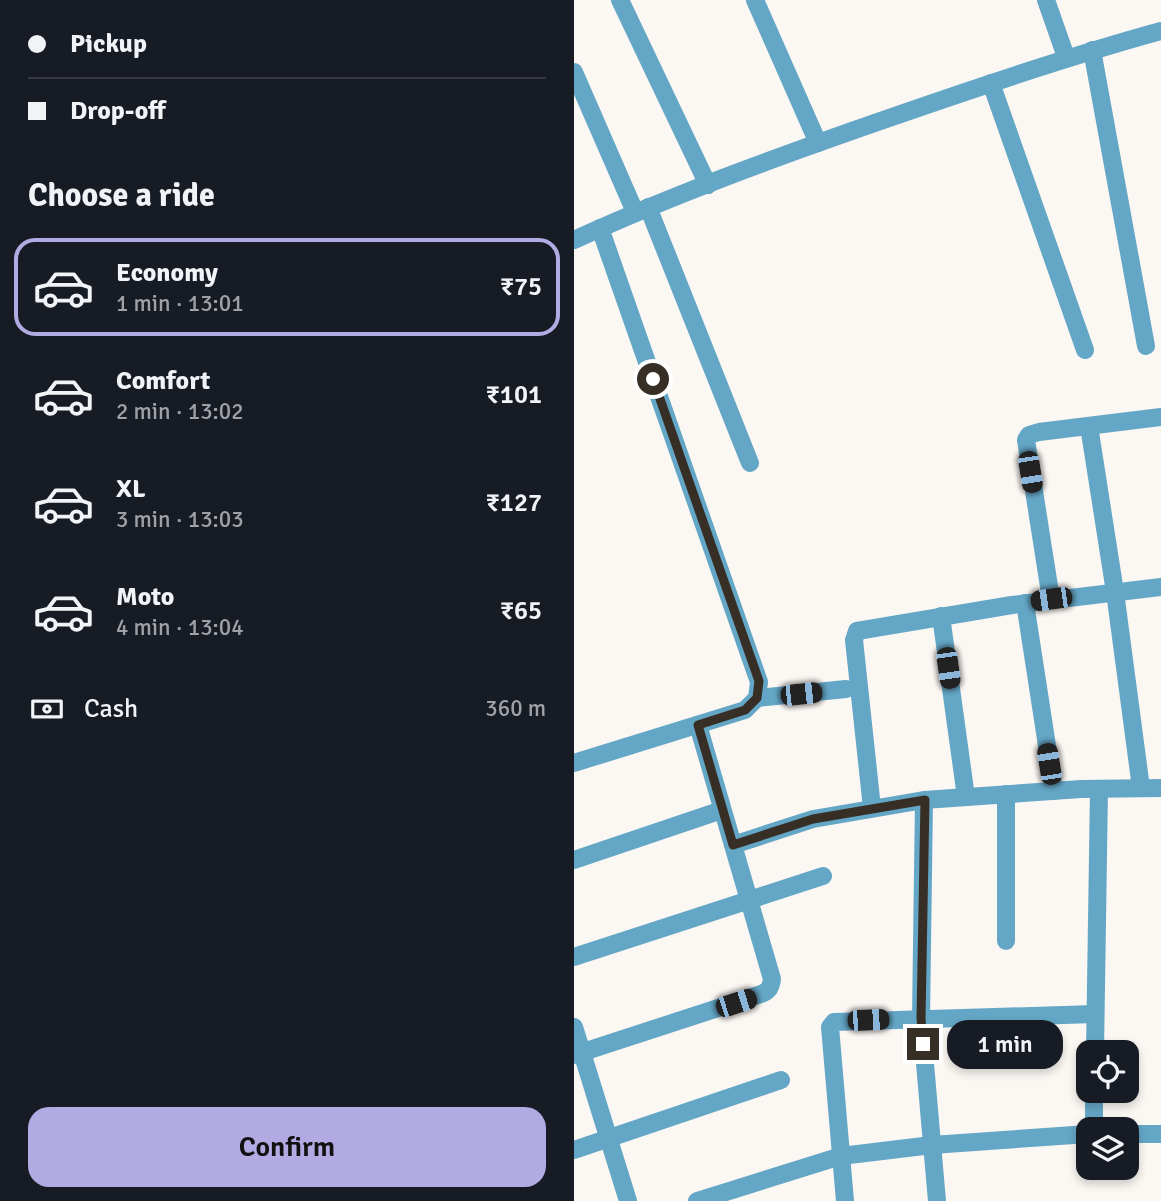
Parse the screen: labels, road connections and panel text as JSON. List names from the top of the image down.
{
  "page": {
    "banner": ["Pickup", "Drop-off"],
    "heading": "Choose a ride",
    "list": [
      {
        "name": "Economy",
        "note": "1 min · 13:01",
        "value": "₹75"
      },
      {
        "name": "Comfort",
        "note": "2 min · 13:02",
        "value": "₹101"
      },
      {
        "name": "XL",
        "note": "3 min · 13:03",
        "value": "₹127"
      },
      {
        "name": "Moto",
        "note": "4 min · 13:04",
        "value": "₹65"
      }
    ],
    "pay": ["Cash", "360 m"],
    "bubble": "1 min",
    "buttons": "Confirm"
  }
}
